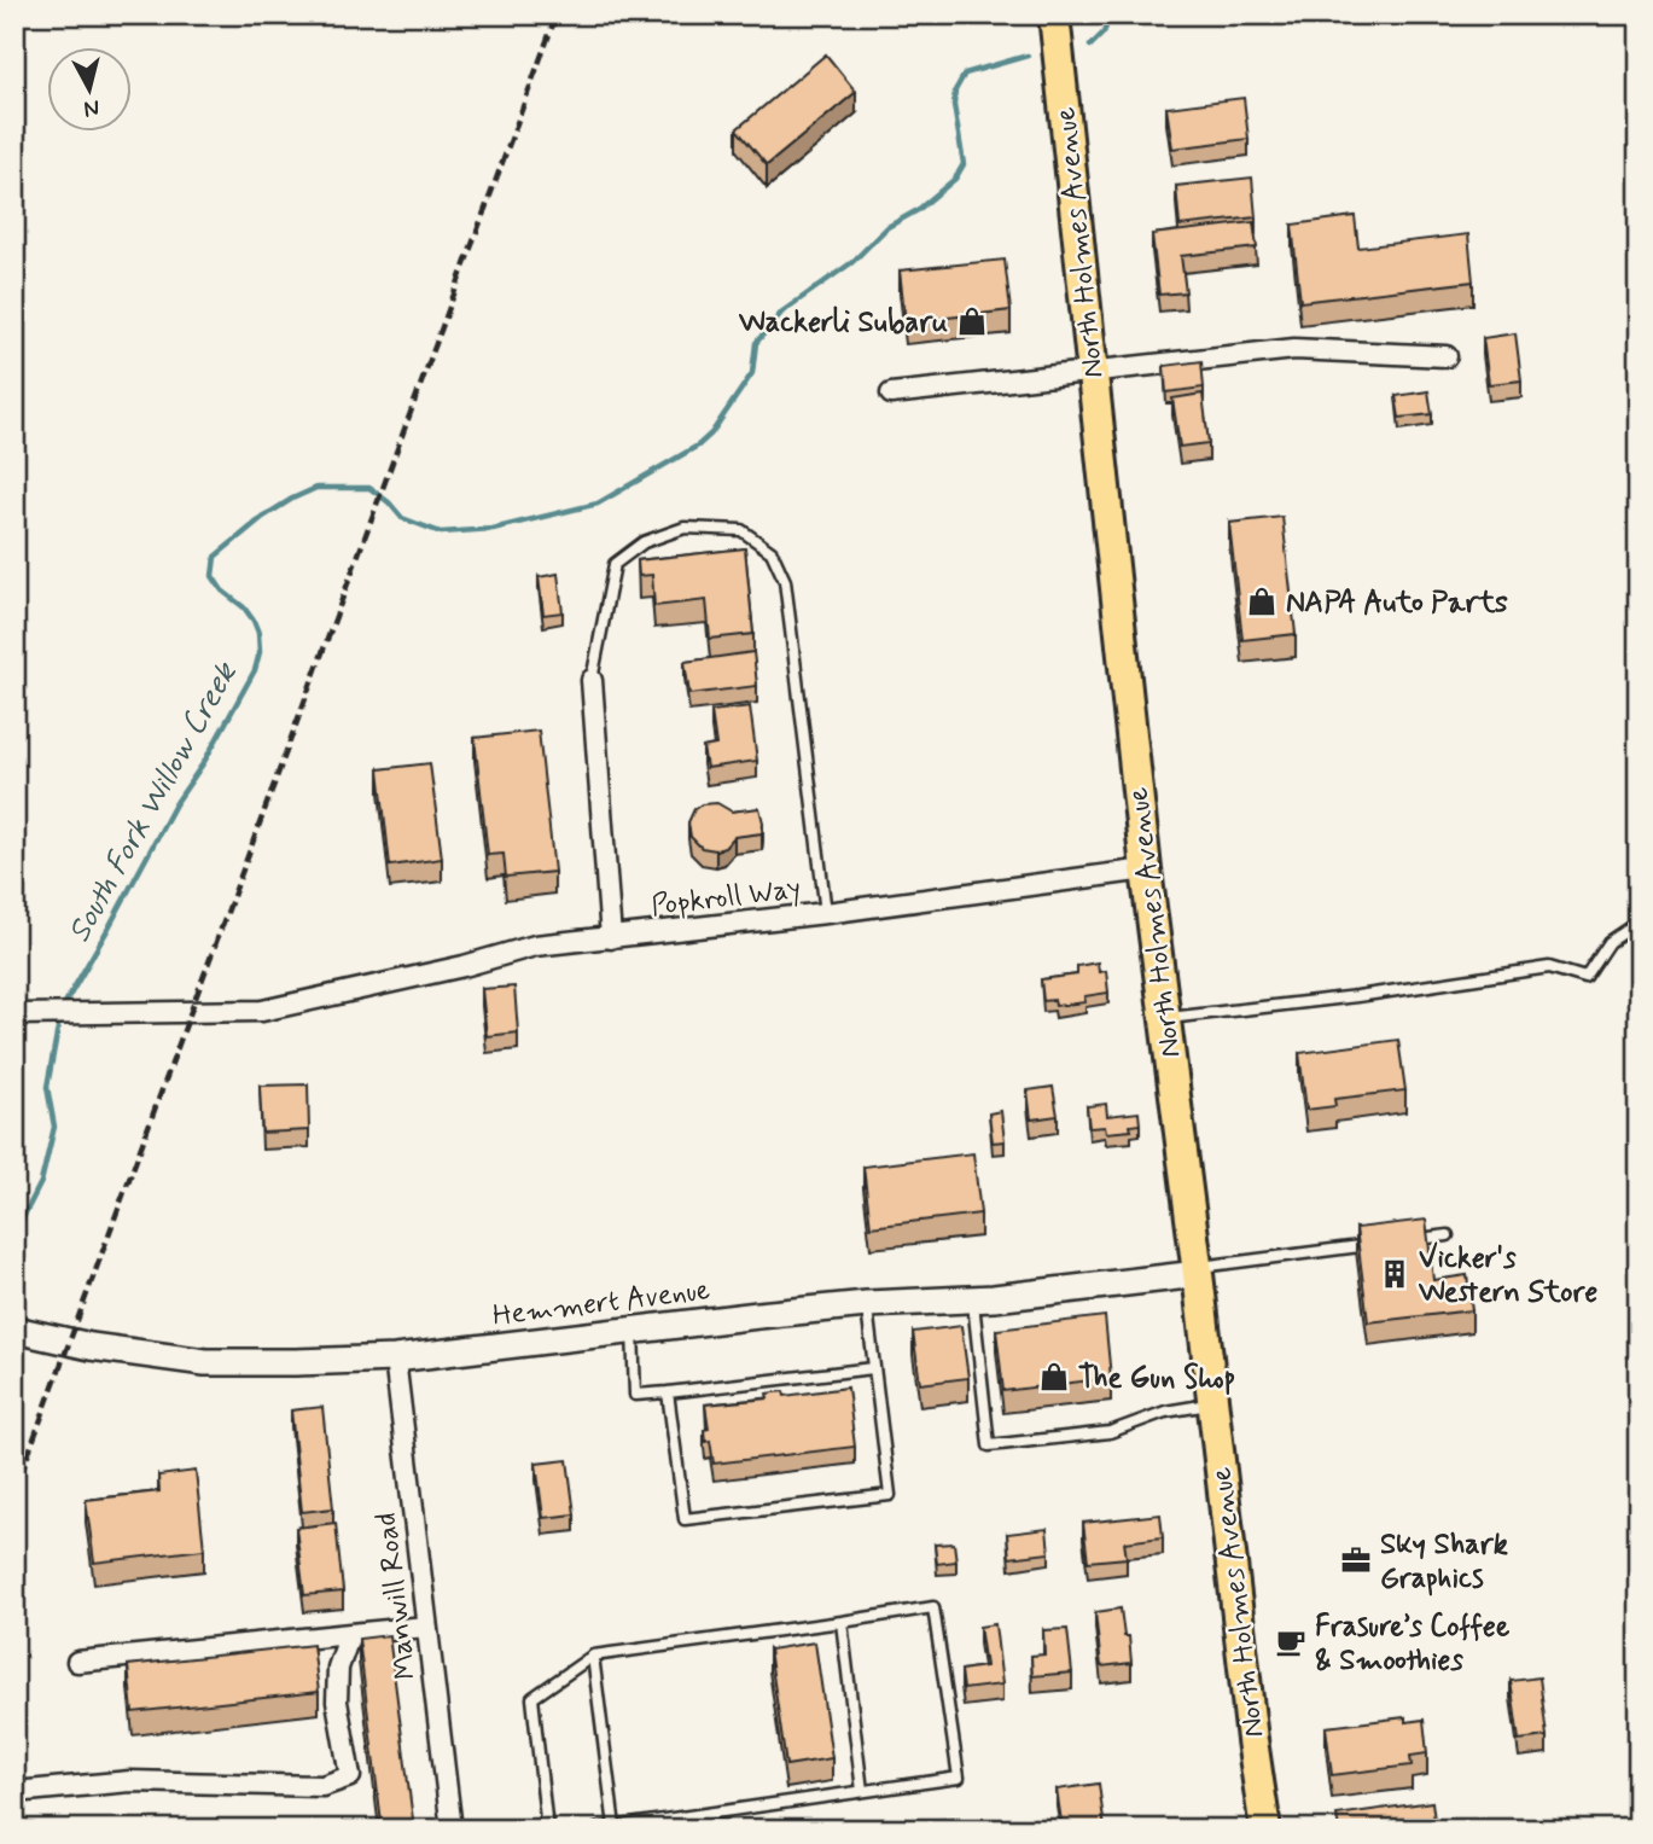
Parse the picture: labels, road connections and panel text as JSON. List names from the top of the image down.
{
  "streets": {
    "main road": ["North Holmes Avenue"],
    "street": ["Popkroll Way", "Hemmert Avenue", "Manwill Road"]
  },
  "crossings": [
    ["North Holmes Avenue", "Popkroll Way"],
    ["North Holmes Avenue", "Hemmert Avenue"],
    ["Hemmert Avenue", "Manwill Road"]
  ],
  "water": ["South Fork Willow Creek"],
  "places": {
    "shop": ["Wackerli Subaru", "NAPA Auto Parts", "The Gun Shop"],
    "building": ["Vicker's Western Store"],
    "office": ["Sky Shark Graphics"],
    "cafe": ["Frasure’s Coffee & Smoothies"]
  },
  "north": "bottom"
}
